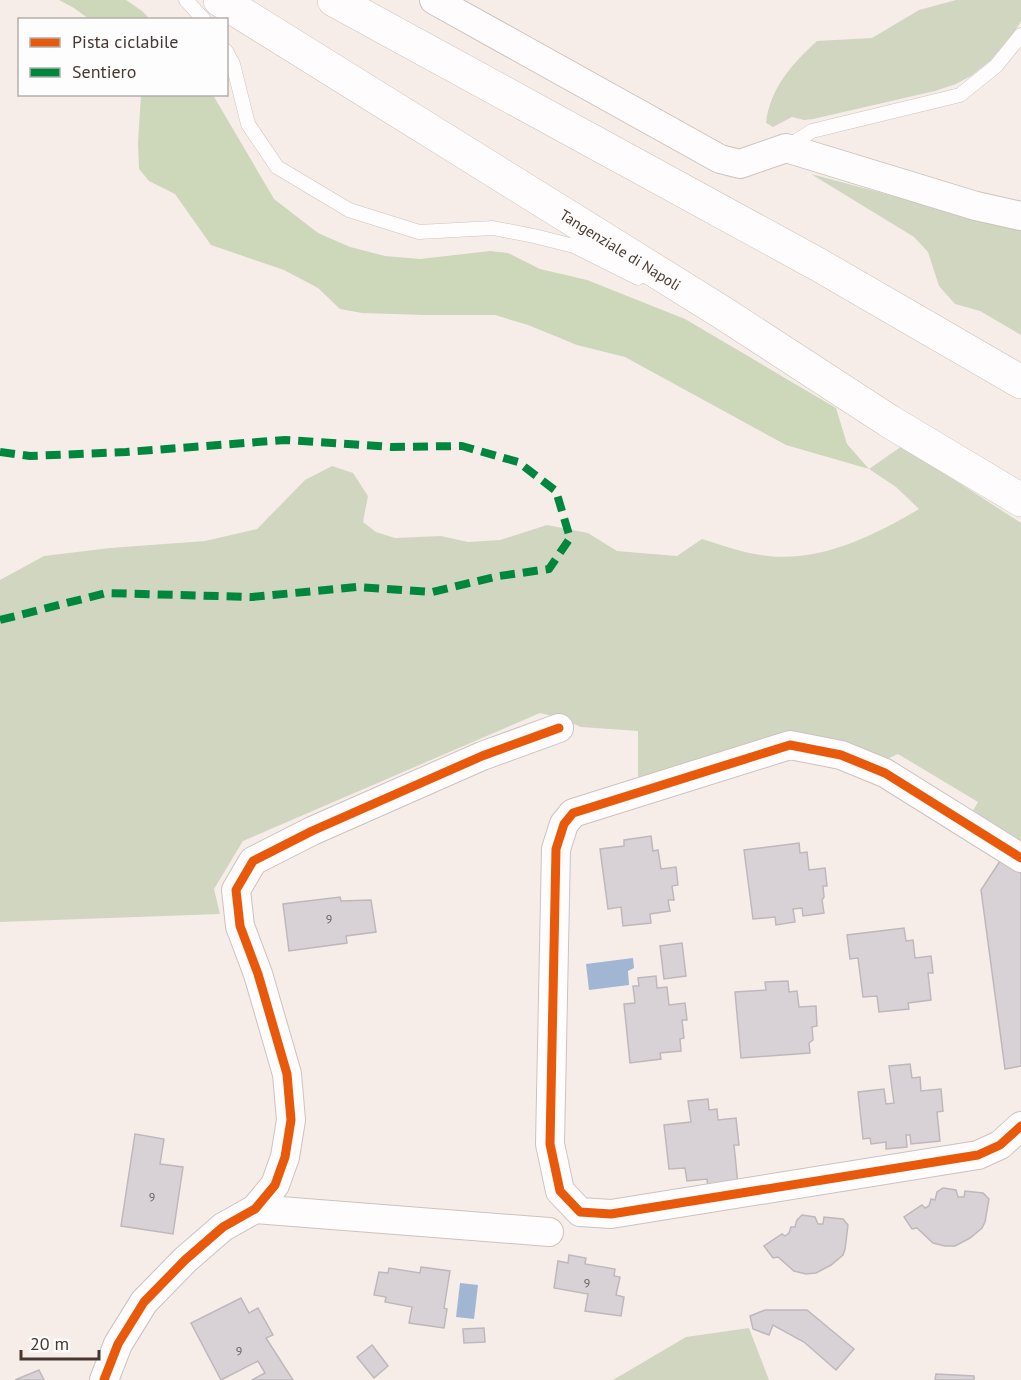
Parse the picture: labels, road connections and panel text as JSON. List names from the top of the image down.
{
  "streets": {
    "highway": ["Tangenziale di Napoli"]
  },
  "house_numbers": [
    "9",
    "9",
    "9",
    "9"
  ],
  "legend": ["Pista ciclabile", "Sentiero"],
  "scale_bar": "20 m"
}
